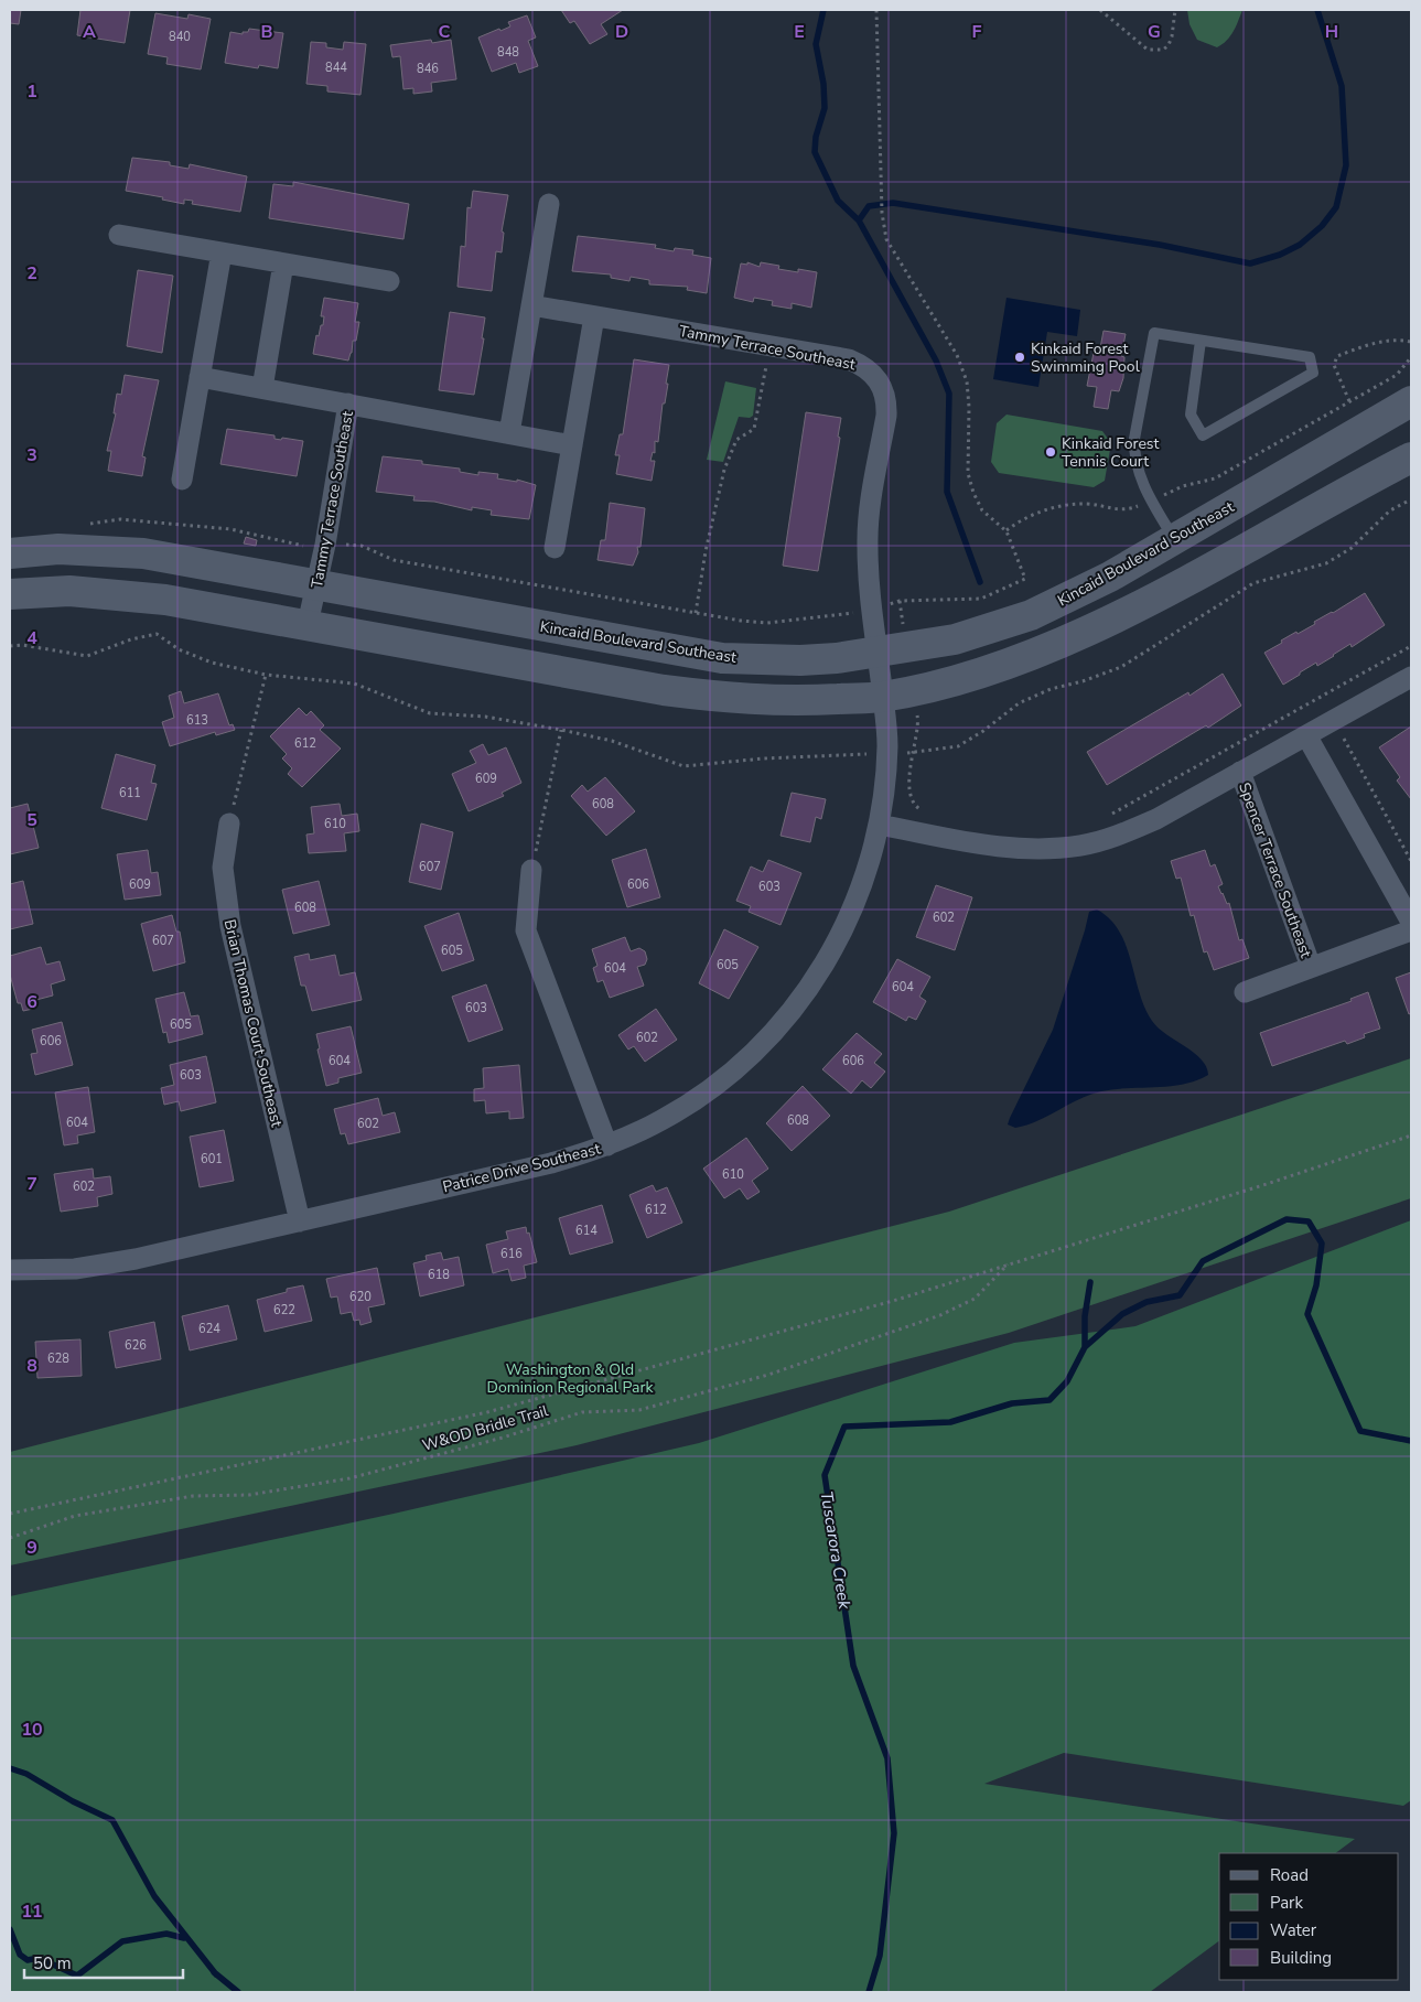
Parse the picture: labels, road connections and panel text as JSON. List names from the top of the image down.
{
  "streets": {
    "street": [
      "Tammy Terrace Southeast",
      "Kincaid Boulevard Southeast",
      "Spencer Terrace Southeast",
      "Brian Thomas Court Southeast",
      "Patrice Drive Southeast"
    ],
    "path": ["W&OD Bridle Trail"]
  },
  "crossings": [
    ["Tammy Terrace Southeast", "Kincaid Boulevard Southeast"],
    ["Tammy Terrace Southeast", "Patrice Drive Southeast"],
    ["Spencer Terrace Southeast", "Patrice Drive Southeast"],
    ["Brian Thomas Court Southeast", "Patrice Drive Southeast"]
  ],
  "water": ["Tuscarora Creek"],
  "parks": ["Washington & Old Dominion Regional Park"],
  "places": ["Kinkaid Forest Swimming Pool", "Kinkaid Forest Tennis Court"],
  "house_numbers": [
    "840",
    "848",
    "844",
    "846",
    "613",
    "612",
    "609",
    "611",
    "608",
    "610",
    "607",
    "609",
    "606",
    "603",
    "608",
    "602",
    "607",
    "605",
    "605",
    "604",
    "604",
    "603",
    "605",
    "602",
    "606",
    "604",
    "606",
    "603",
    "608",
    "604",
    "602",
    "601",
    "610",
    "602",
    "612",
    "614",
    "616",
    "618",
    "620",
    "622",
    "624",
    "626",
    "628"
  ],
  "legend": [
    "Road",
    "Park",
    "Water",
    "Building"
  ],
  "scale_bar": "50 m",
  "grid": {
    "columns": [
      "A",
      "B",
      "C",
      "D",
      "E",
      "F",
      "G",
      "H"
    ],
    "rows": [
      "1",
      "2",
      "3",
      "4",
      "5",
      "6",
      "7",
      "8",
      "9",
      "10",
      "11"
    ]
  }
}
